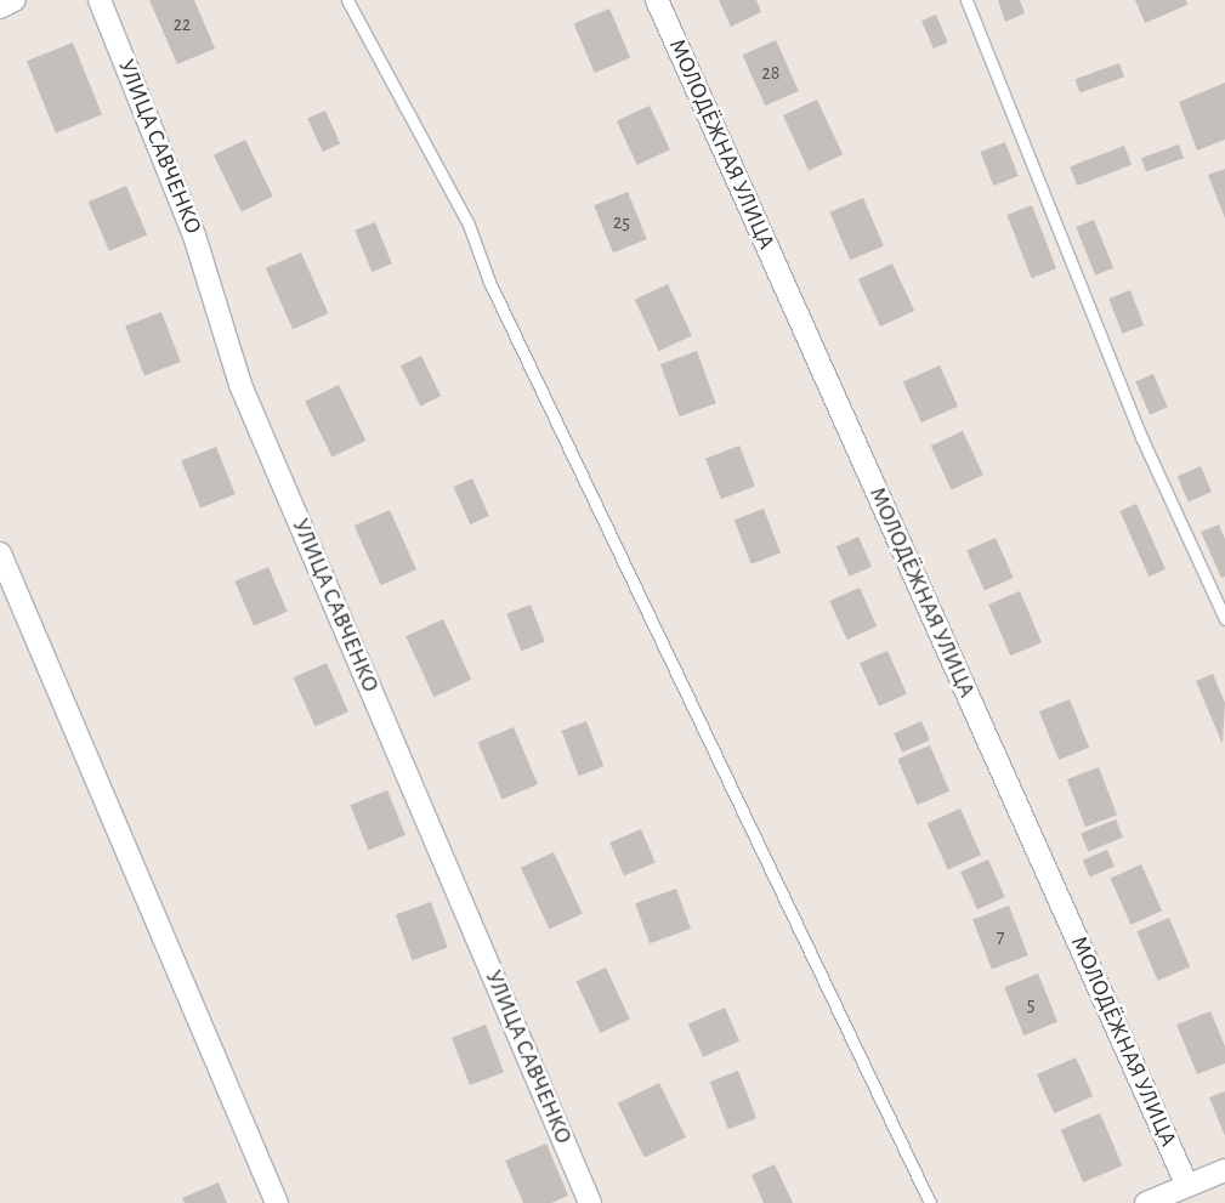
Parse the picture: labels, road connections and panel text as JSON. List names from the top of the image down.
{
  "streets": {
    "street": ["МОЛОДЁЖНАЯ УЛИЦА", "УЛИЦА САВЧЕНКО"]
  },
  "house_numbers": [
    "22",
    "28",
    "25",
    "7",
    "5"
  ]
}
